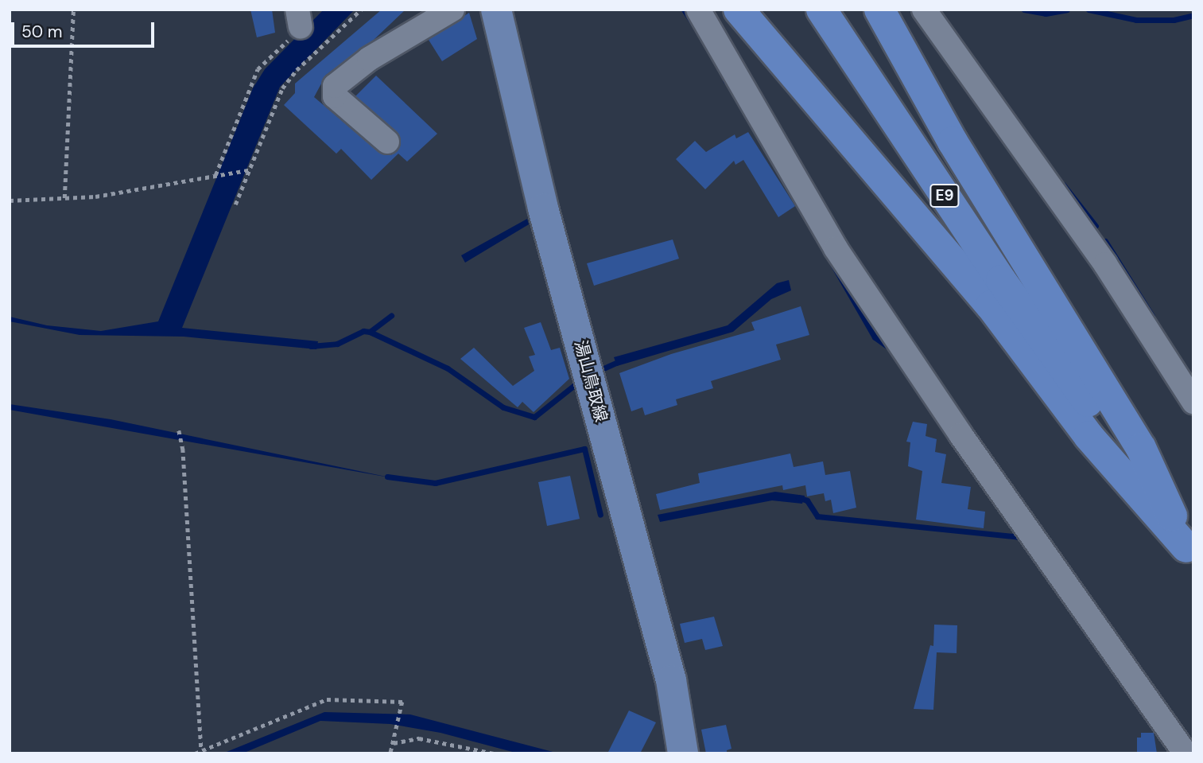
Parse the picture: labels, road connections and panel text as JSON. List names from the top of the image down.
{
  "streets": {
    "highway": ["E9"],
    "main road": ["湯山鳥取線"]
  },
  "scale_bar": "50 m"
}
